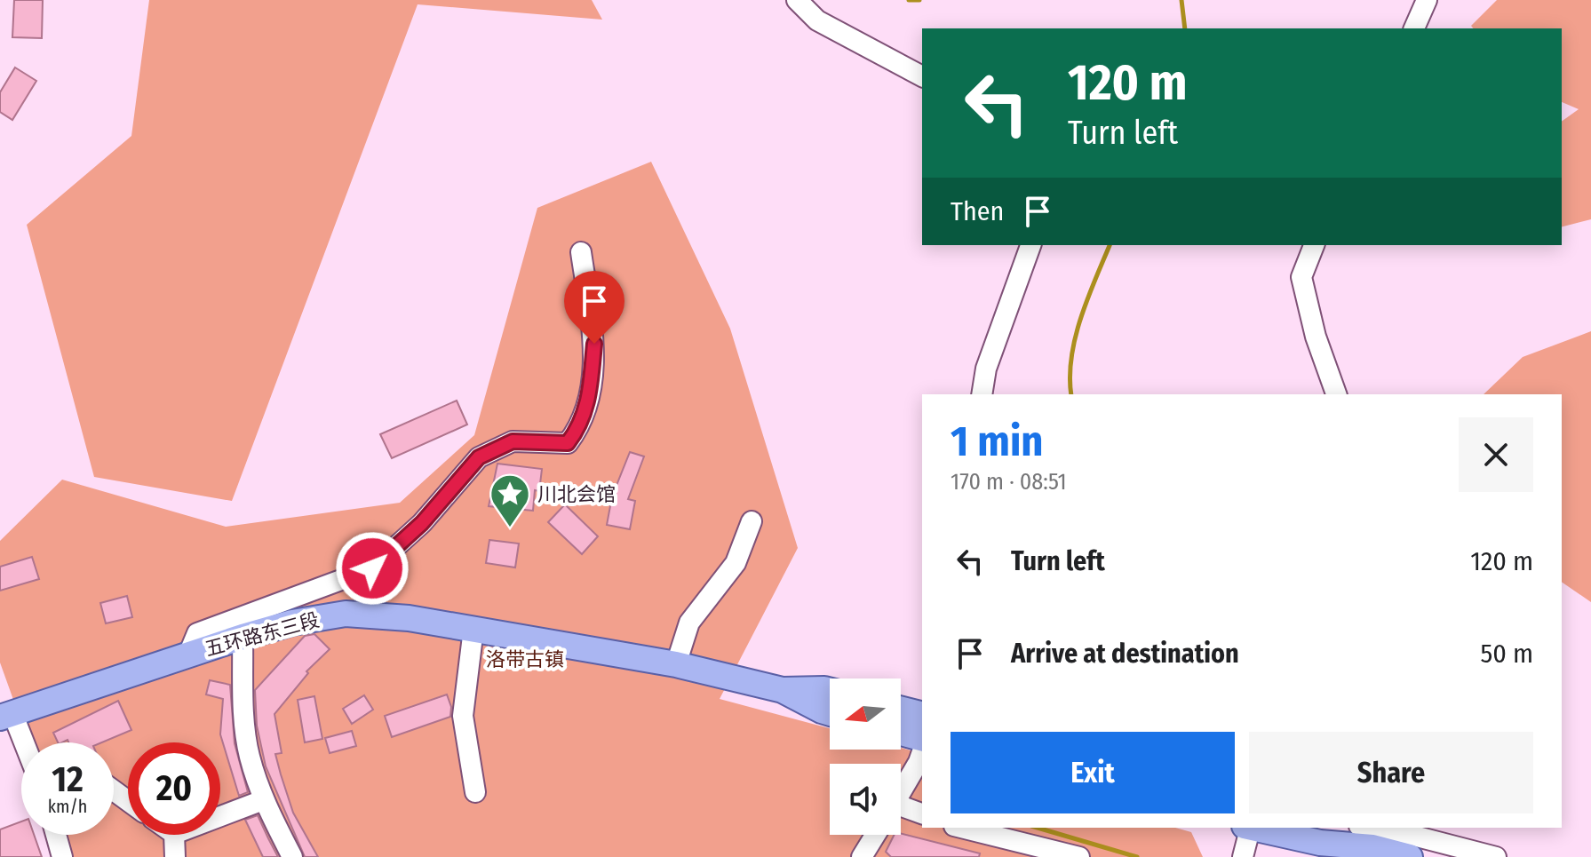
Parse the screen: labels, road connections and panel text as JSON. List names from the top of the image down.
{
  "streets": {
    "main road": ["五环路东三段"]
  },
  "parks": ["洛带古镇"],
  "places": {
    "place": ["川北会馆"]
  },
  "north": "left",
  "page": {
    "turn": ["120 m", "Turn left"],
    "then": "Then",
    "heading": ["1 min", "170 m · 08:51"],
    "list": [
      {
        "name": "Turn left",
        "value": "120 m"
      },
      {
        "name": "Arrive at destination",
        "value": "50 m"
      }
    ],
    "buttons": ["Exit", "Share"],
    "speed": "12 km/h",
    "limit": "20"
  }
}
